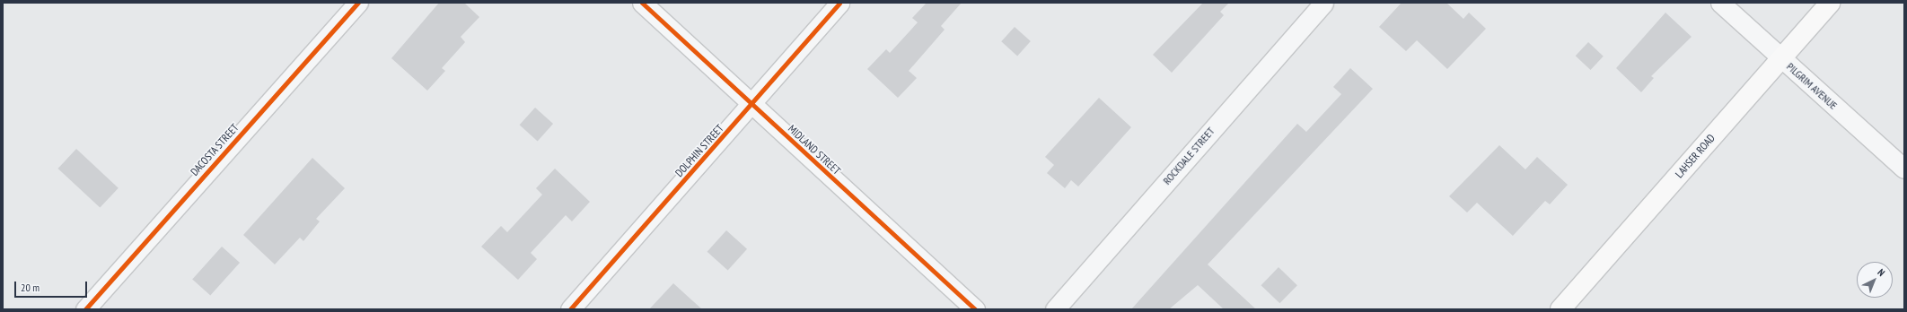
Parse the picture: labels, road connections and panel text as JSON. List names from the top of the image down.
{
  "streets": {
    "main road": ["LAHSER ROAD"],
    "street": [
      "PILGRIM AVENUE",
      "DACOSTA STREET",
      "MIDLAND STREET",
      "DOLPHIN STREET",
      "ROCKDALE STREET"
    ]
  },
  "crossings": [
    ["PILGRIM AVENUE", "LAHSER ROAD"],
    ["MIDLAND STREET", "DOLPHIN STREET"]
  ],
  "scale_bar": "20 m",
  "north": "top right"
}
